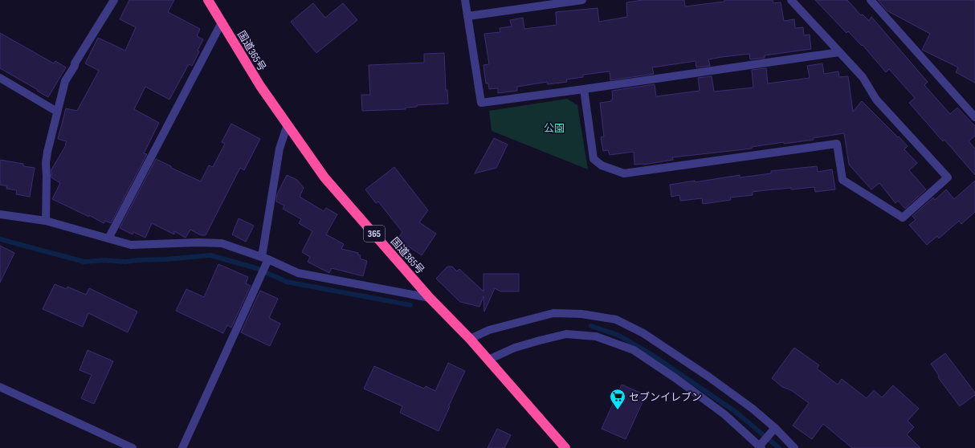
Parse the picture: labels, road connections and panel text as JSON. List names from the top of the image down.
{
  "streets": {
    "highway": ["国道365号", "365"]
  },
  "parks": ["公園"],
  "places": {
    "supermarket": ["セブンイレブン"]
  }
}
